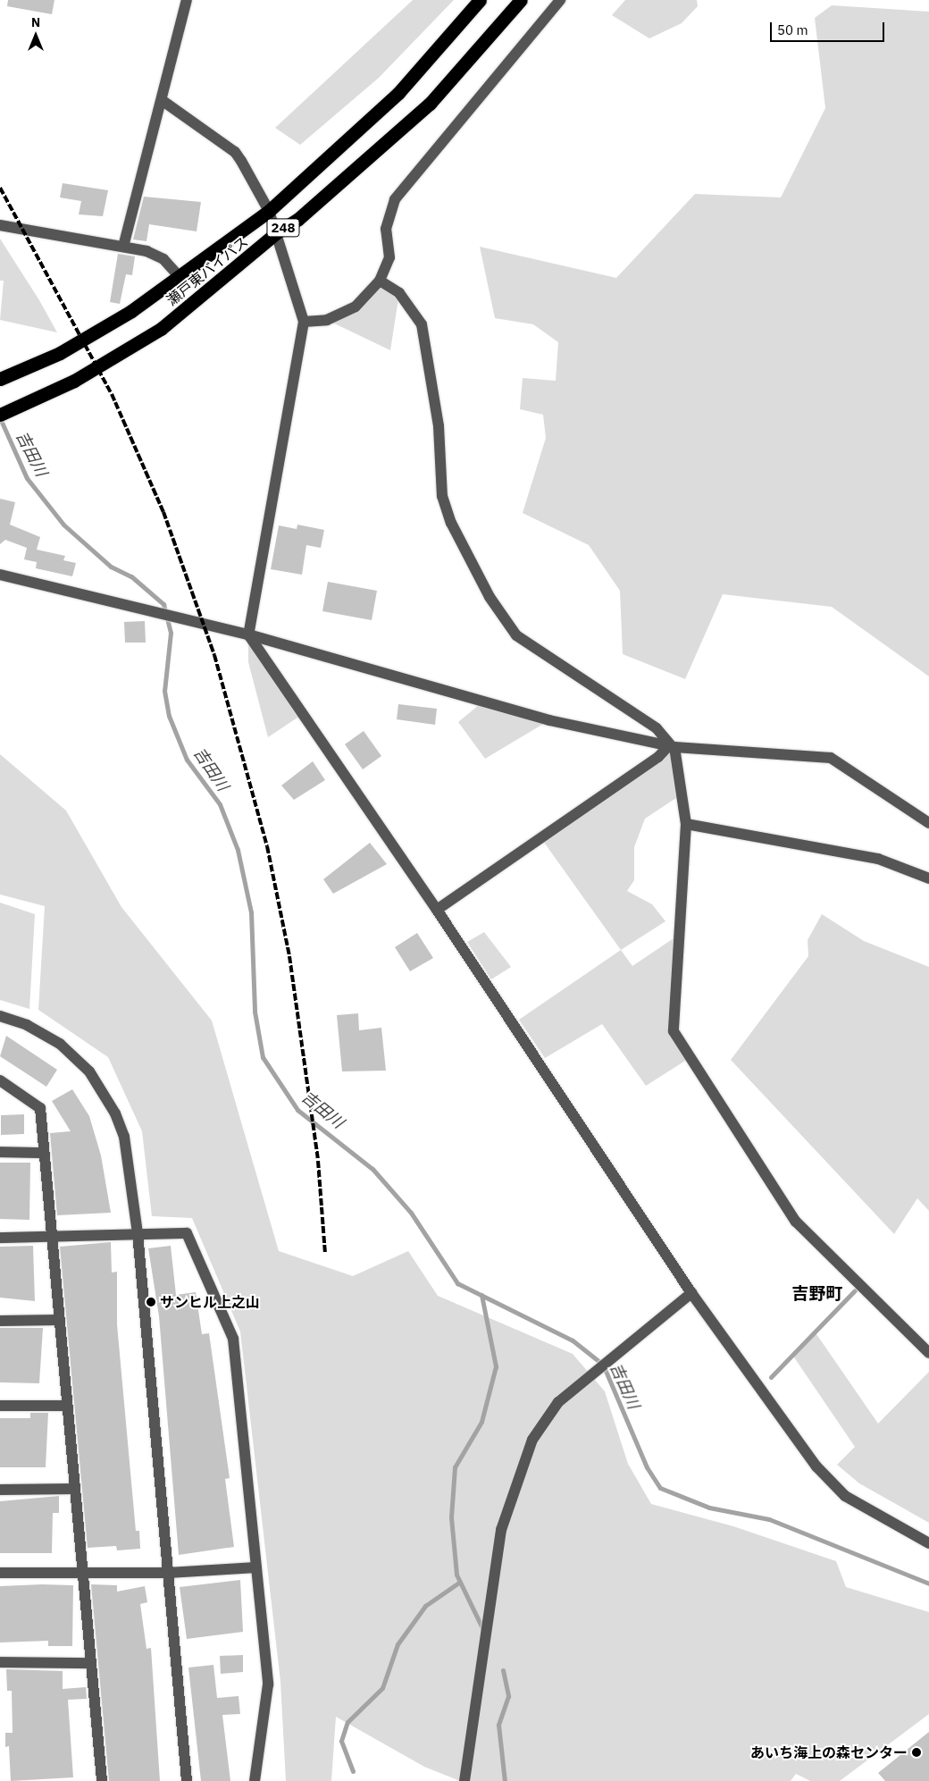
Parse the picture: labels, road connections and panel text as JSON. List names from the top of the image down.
{
  "streets": {
    "highway": ["248", "瀬戸東バイパス"]
  },
  "districts": ["吉野町"],
  "water": ["吉田川"],
  "places": ["サンヒル上之山", "あいち海上の森センター"],
  "scale_bar": "50 m",
  "north": "top"
}
